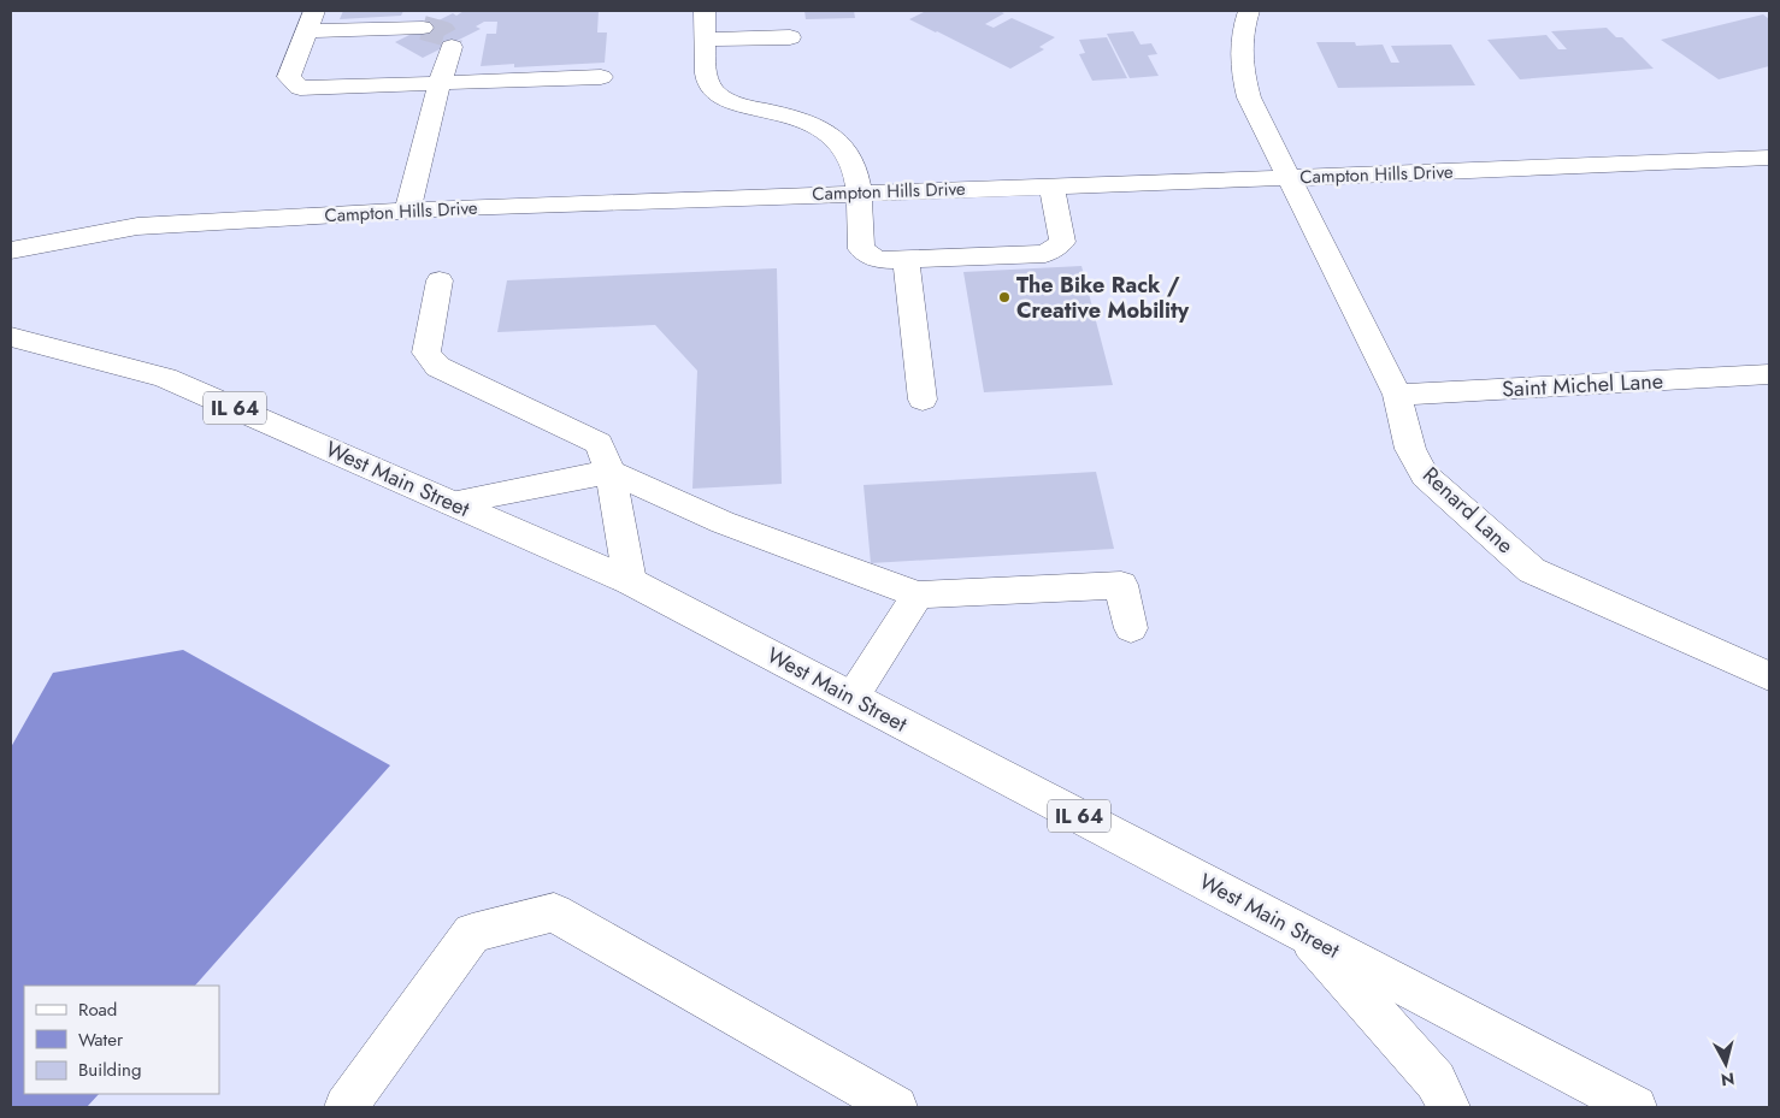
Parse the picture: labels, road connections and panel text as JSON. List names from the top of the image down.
{
  "streets": {
    "street": [
      "Campton Hills Drive",
      "Saint Michel Lane",
      "IL 64",
      "West Main Street",
      "Renard Lane"
    ]
  },
  "crossings": [
    ["Campton Hills Drive", "Renard Lane"],
    ["Saint Michel Lane", "Renard Lane"]
  ],
  "places": ["The Bike Rack / Creative Mobility"],
  "legend": ["Road", "Water", "Building"],
  "north": "bottom"
}
